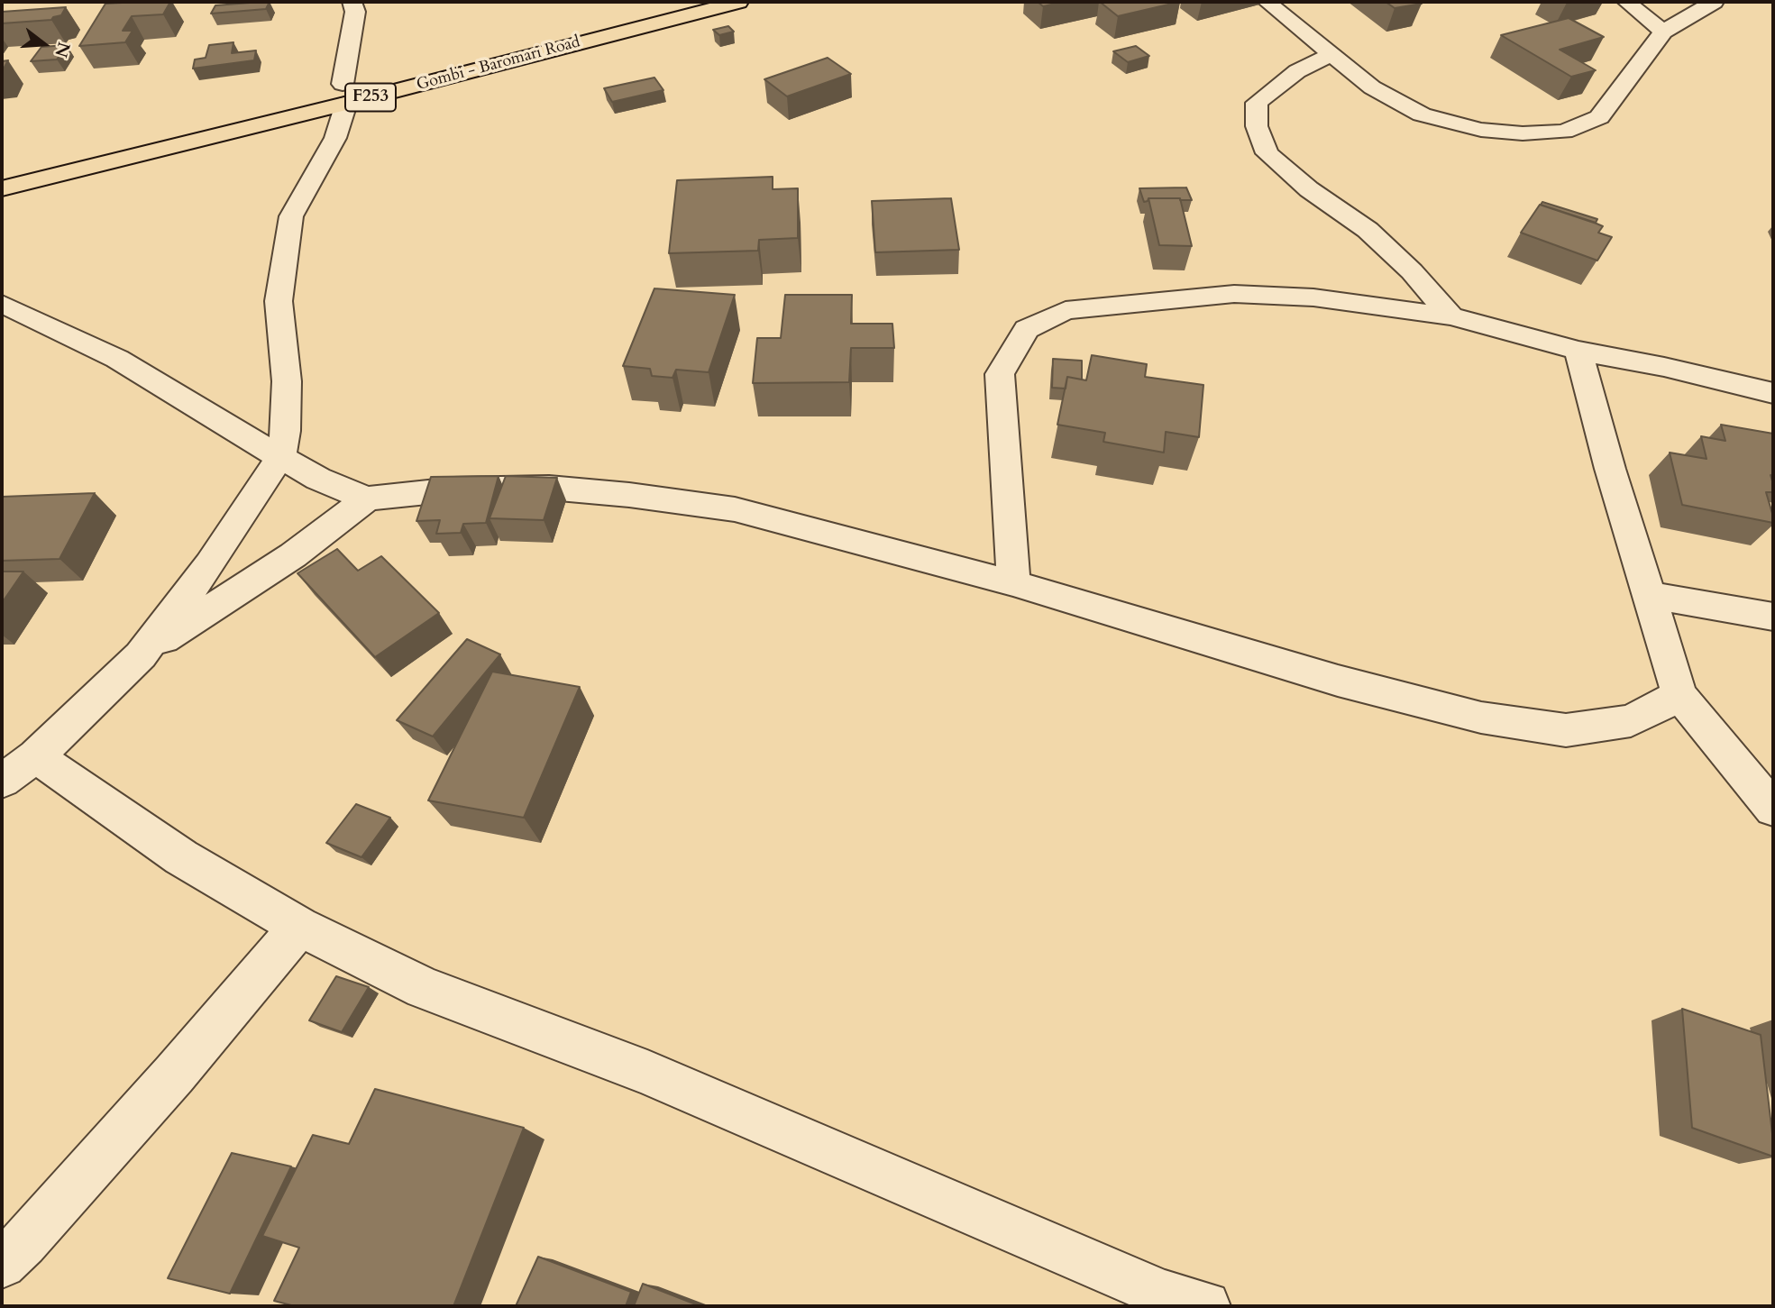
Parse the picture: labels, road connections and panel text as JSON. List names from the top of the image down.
{
  "streets": {
    "main road": ["Gombi - Baromari Road", "F253"]
  },
  "north": "right"
}
